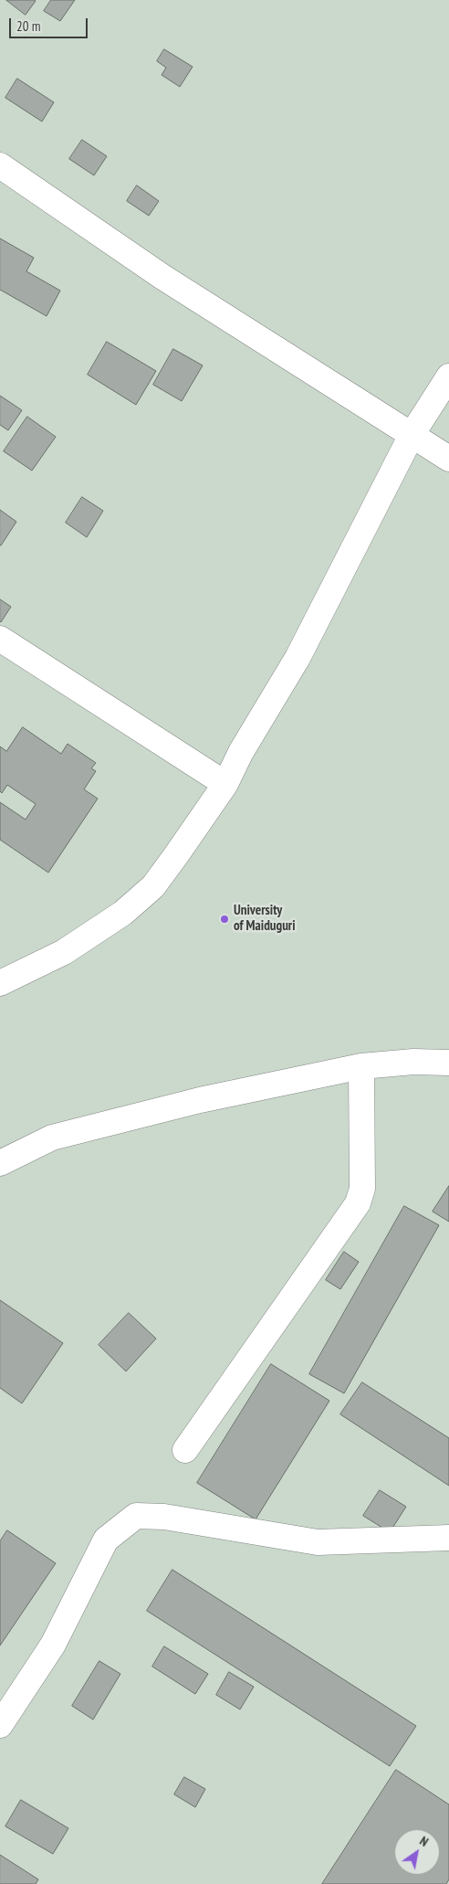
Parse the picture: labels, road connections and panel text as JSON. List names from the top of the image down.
{
  "places": ["University of Maiduguri"],
  "scale_bar": "20 m",
  "north": "top right"
}
